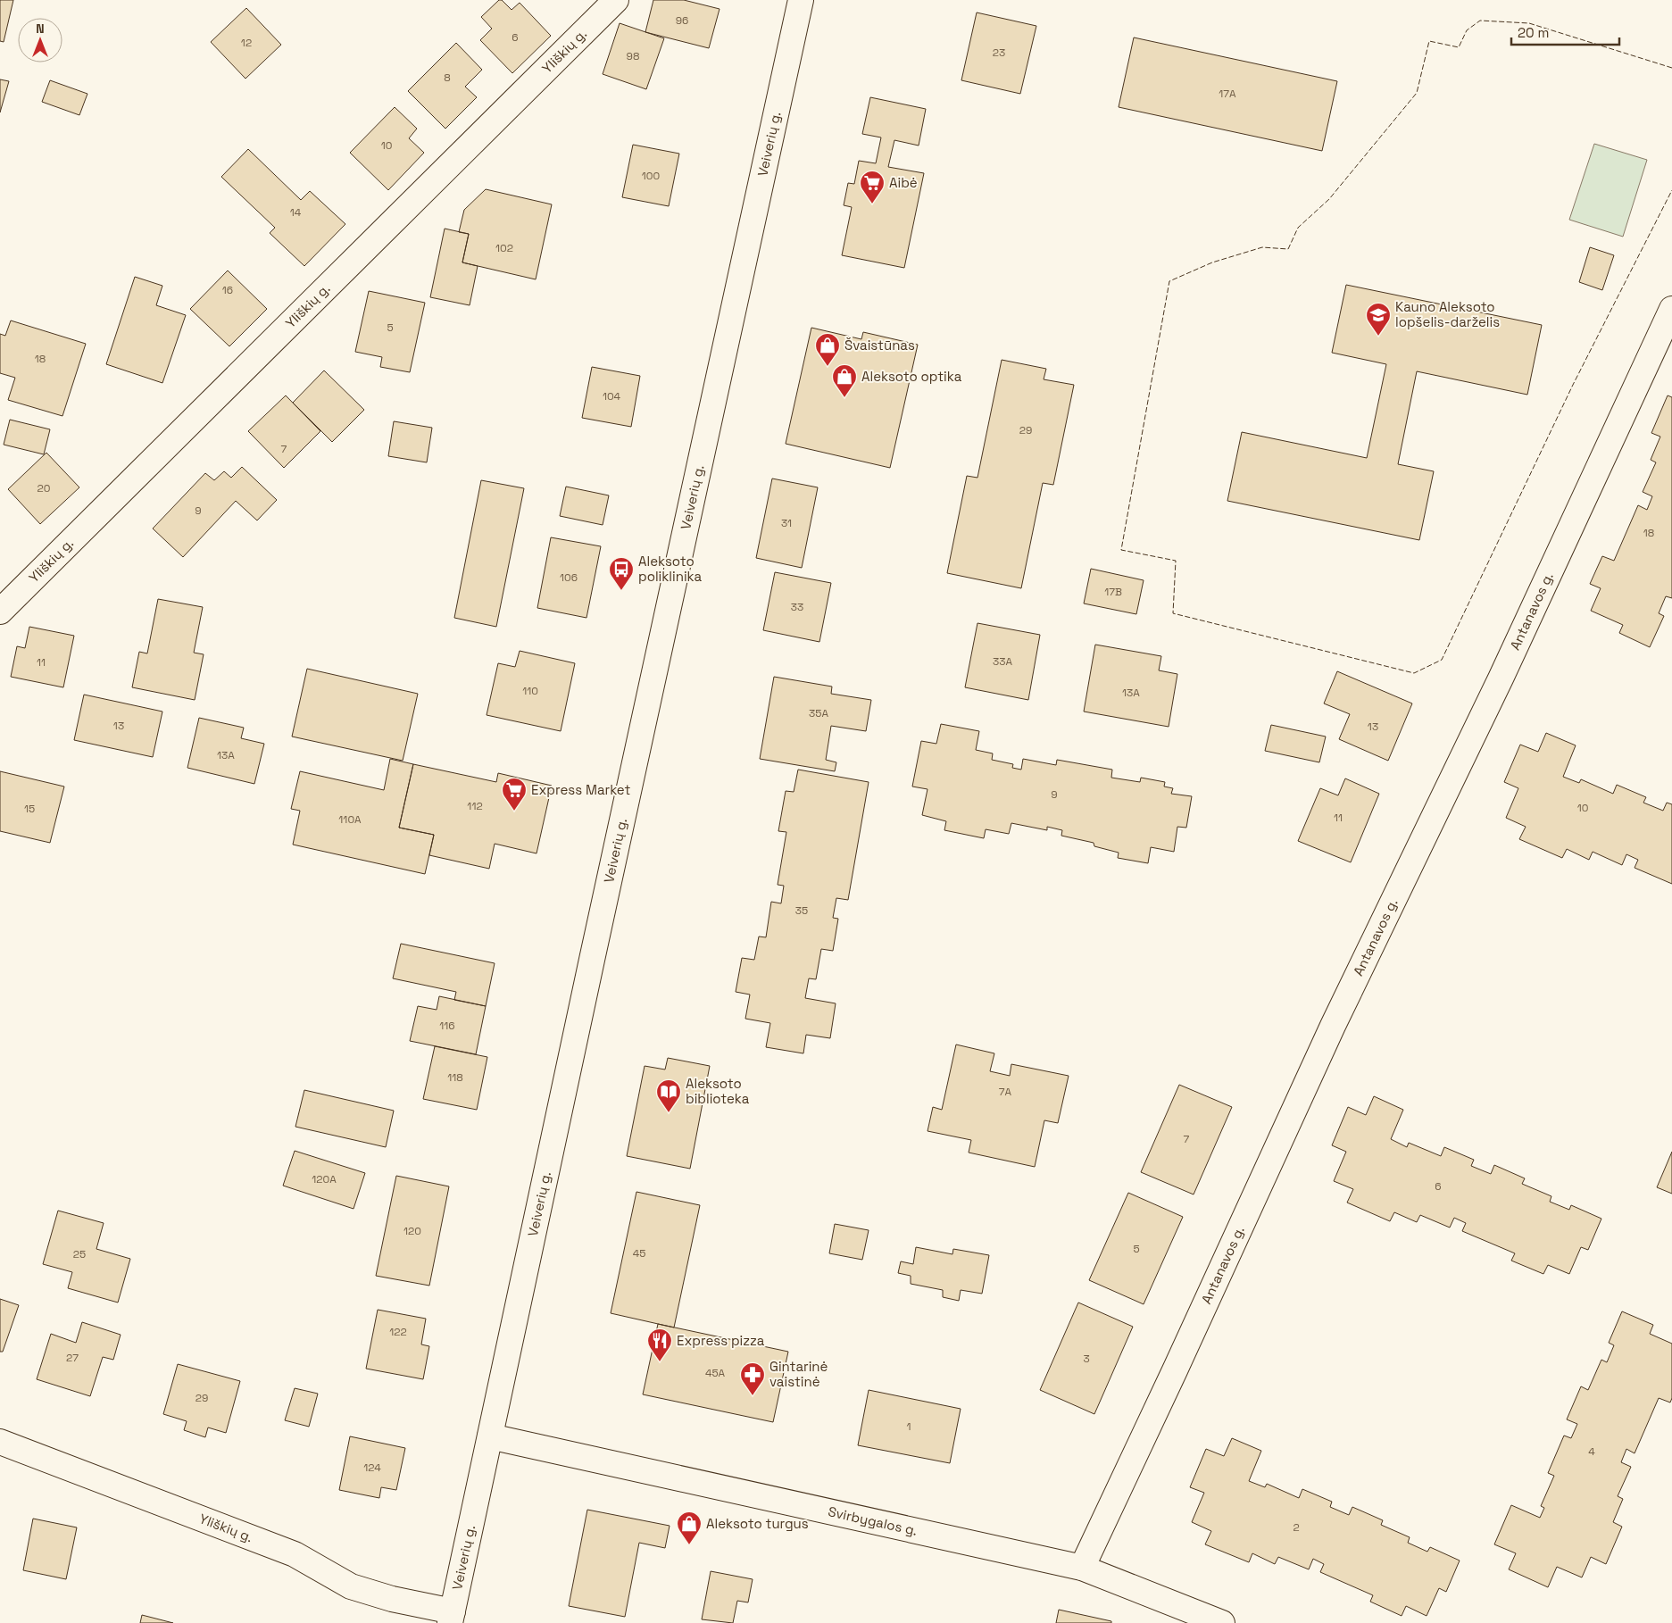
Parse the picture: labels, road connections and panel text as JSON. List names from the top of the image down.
{
  "streets": {
    "street": [
      "Yliškių g.",
      "Veiverių g.",
      "Antanavos g.",
      "Svirbygalos g."
    ]
  },
  "crossings": [
    ["Yliškių g.", "Veiverių g."],
    ["Veiverių g.", "Svirbygalos g."],
    ["Antanavos g.", "Svirbygalos g."]
  ],
  "places": {
    "supermarket": ["Aibė", "Express Market"],
    "school or university": ["Kauno Aleksoto lopšelis-darželis"],
    "shop": ["Švaistūnas", "Aleksoto optika", "Aleksoto turgus"],
    "bus stop": ["Aleksoto poliklinika"],
    "library": ["Aleksoto biblioteka"],
    "restaurant": ["Express pizza"],
    "pharmacy": ["Gintarinė vaistinė"]
  },
  "house_numbers": [
    "96",
    "6",
    "12",
    "23",
    "98",
    "8",
    "17A",
    "10",
    "100",
    "14",
    "102",
    "16",
    "5",
    "18",
    "104",
    "29",
    "7",
    "20",
    "9",
    "31",
    "18",
    "106",
    "17B",
    "33",
    "33A",
    "11",
    "110",
    "13A",
    "35A",
    "13",
    "13",
    "13A",
    "9",
    "112",
    "10",
    "15",
    "11",
    "110A",
    "35",
    "116",
    "118",
    "7A",
    "7",
    "120A",
    "6",
    "120",
    "5",
    "45",
    "25",
    "122",
    "27",
    "3",
    "45A",
    "29",
    "1",
    "4",
    "124",
    "2"
  ],
  "scale_bar": "20 m",
  "north": "top"
}
